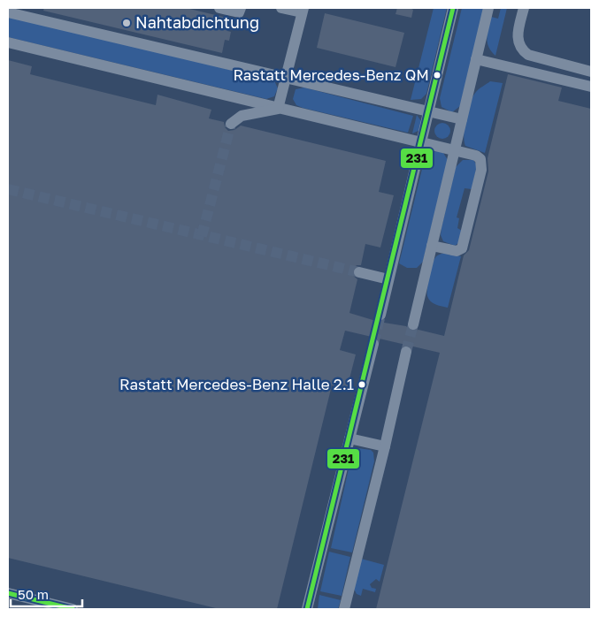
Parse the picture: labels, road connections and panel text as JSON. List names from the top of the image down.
{
  "places": ["Nahtabdichtung", "Rastatt Mercedes-Benz QM", "Rastatt Mercedes-Benz Halle 2.1"],
  "lines": ["transit line 231"],
  "scale_bar": "50 m"
}
